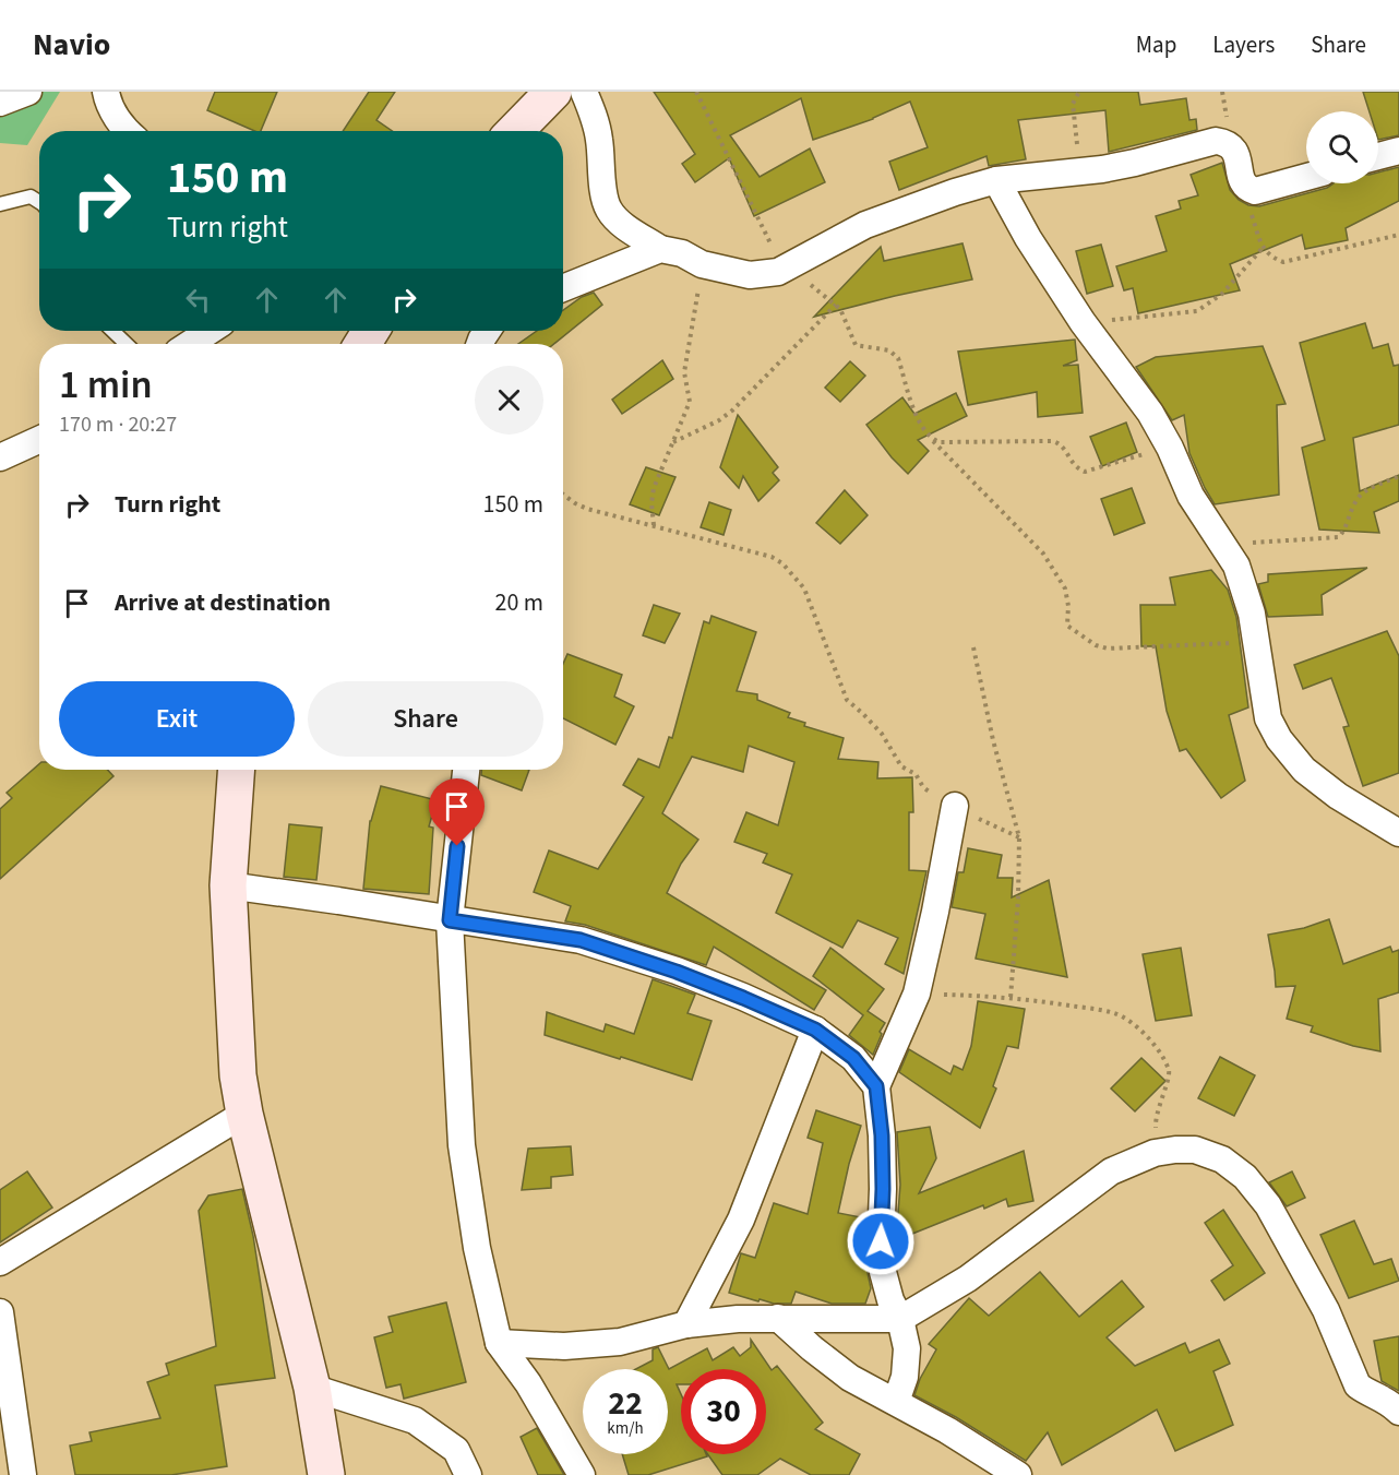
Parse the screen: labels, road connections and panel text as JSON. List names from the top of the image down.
{
  "page": {
    "header": "Navio",
    "nav": ["Map", "Layers", "Share"],
    "turn": ["150 m", "Turn right"],
    "heading": ["1 min", "170 m · 20:27"],
    "list": [
      {
        "name": "Turn right",
        "value": "150 m"
      },
      {
        "name": "Arrive at destination",
        "value": "20 m"
      }
    ],
    "buttons": ["Exit", "Share"],
    "speed": "22 km/h",
    "limit": "30"
  }
}
